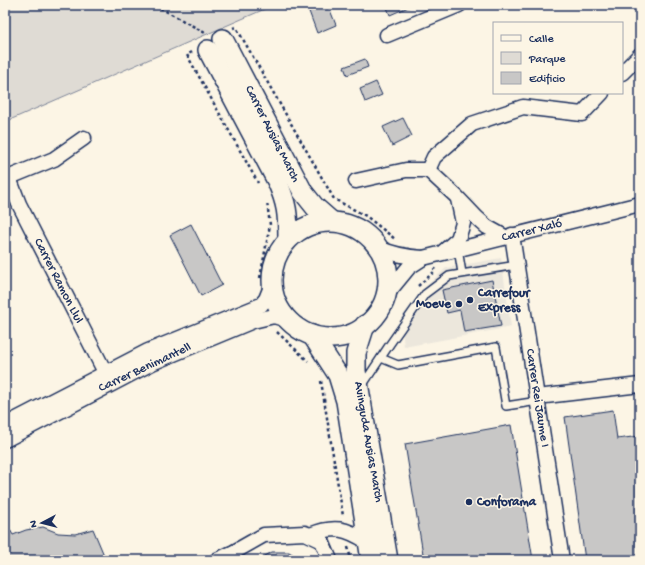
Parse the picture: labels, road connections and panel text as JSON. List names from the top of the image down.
{
  "streets": {
    "main road": ["Carrer Ausias March", "Avinguda Ausias March"],
    "street": [
      "Carrer Xaló",
      "Carrer Ramon Llul",
      "Carrer Benimantell",
      "Carrer Rei Jaume I"
    ]
  },
  "crossings": [
    ["Carrer Ausias March", "Carrer Xaló"],
    ["Carrer Ausias March", "Carrer Benimantell"],
    ["Carrer Ausias March", "Avinguda Ausias March"],
    ["Carrer Xaló", "Carrer Benimantell"],
    ["Carrer Xaló", "Carrer Rei Jaume I"],
    ["Carrer Xaló", "Avinguda Ausias March"],
    ["Carrer Ramon Llul", "Carrer Benimantell"],
    ["Carrer Benimantell", "Avinguda Ausias March"]
  ],
  "places": ["Carrefour Express", "Moeve", "Conforama"],
  "legend": ["Calle", "Parque", "Edificio"],
  "north": "left"
}
